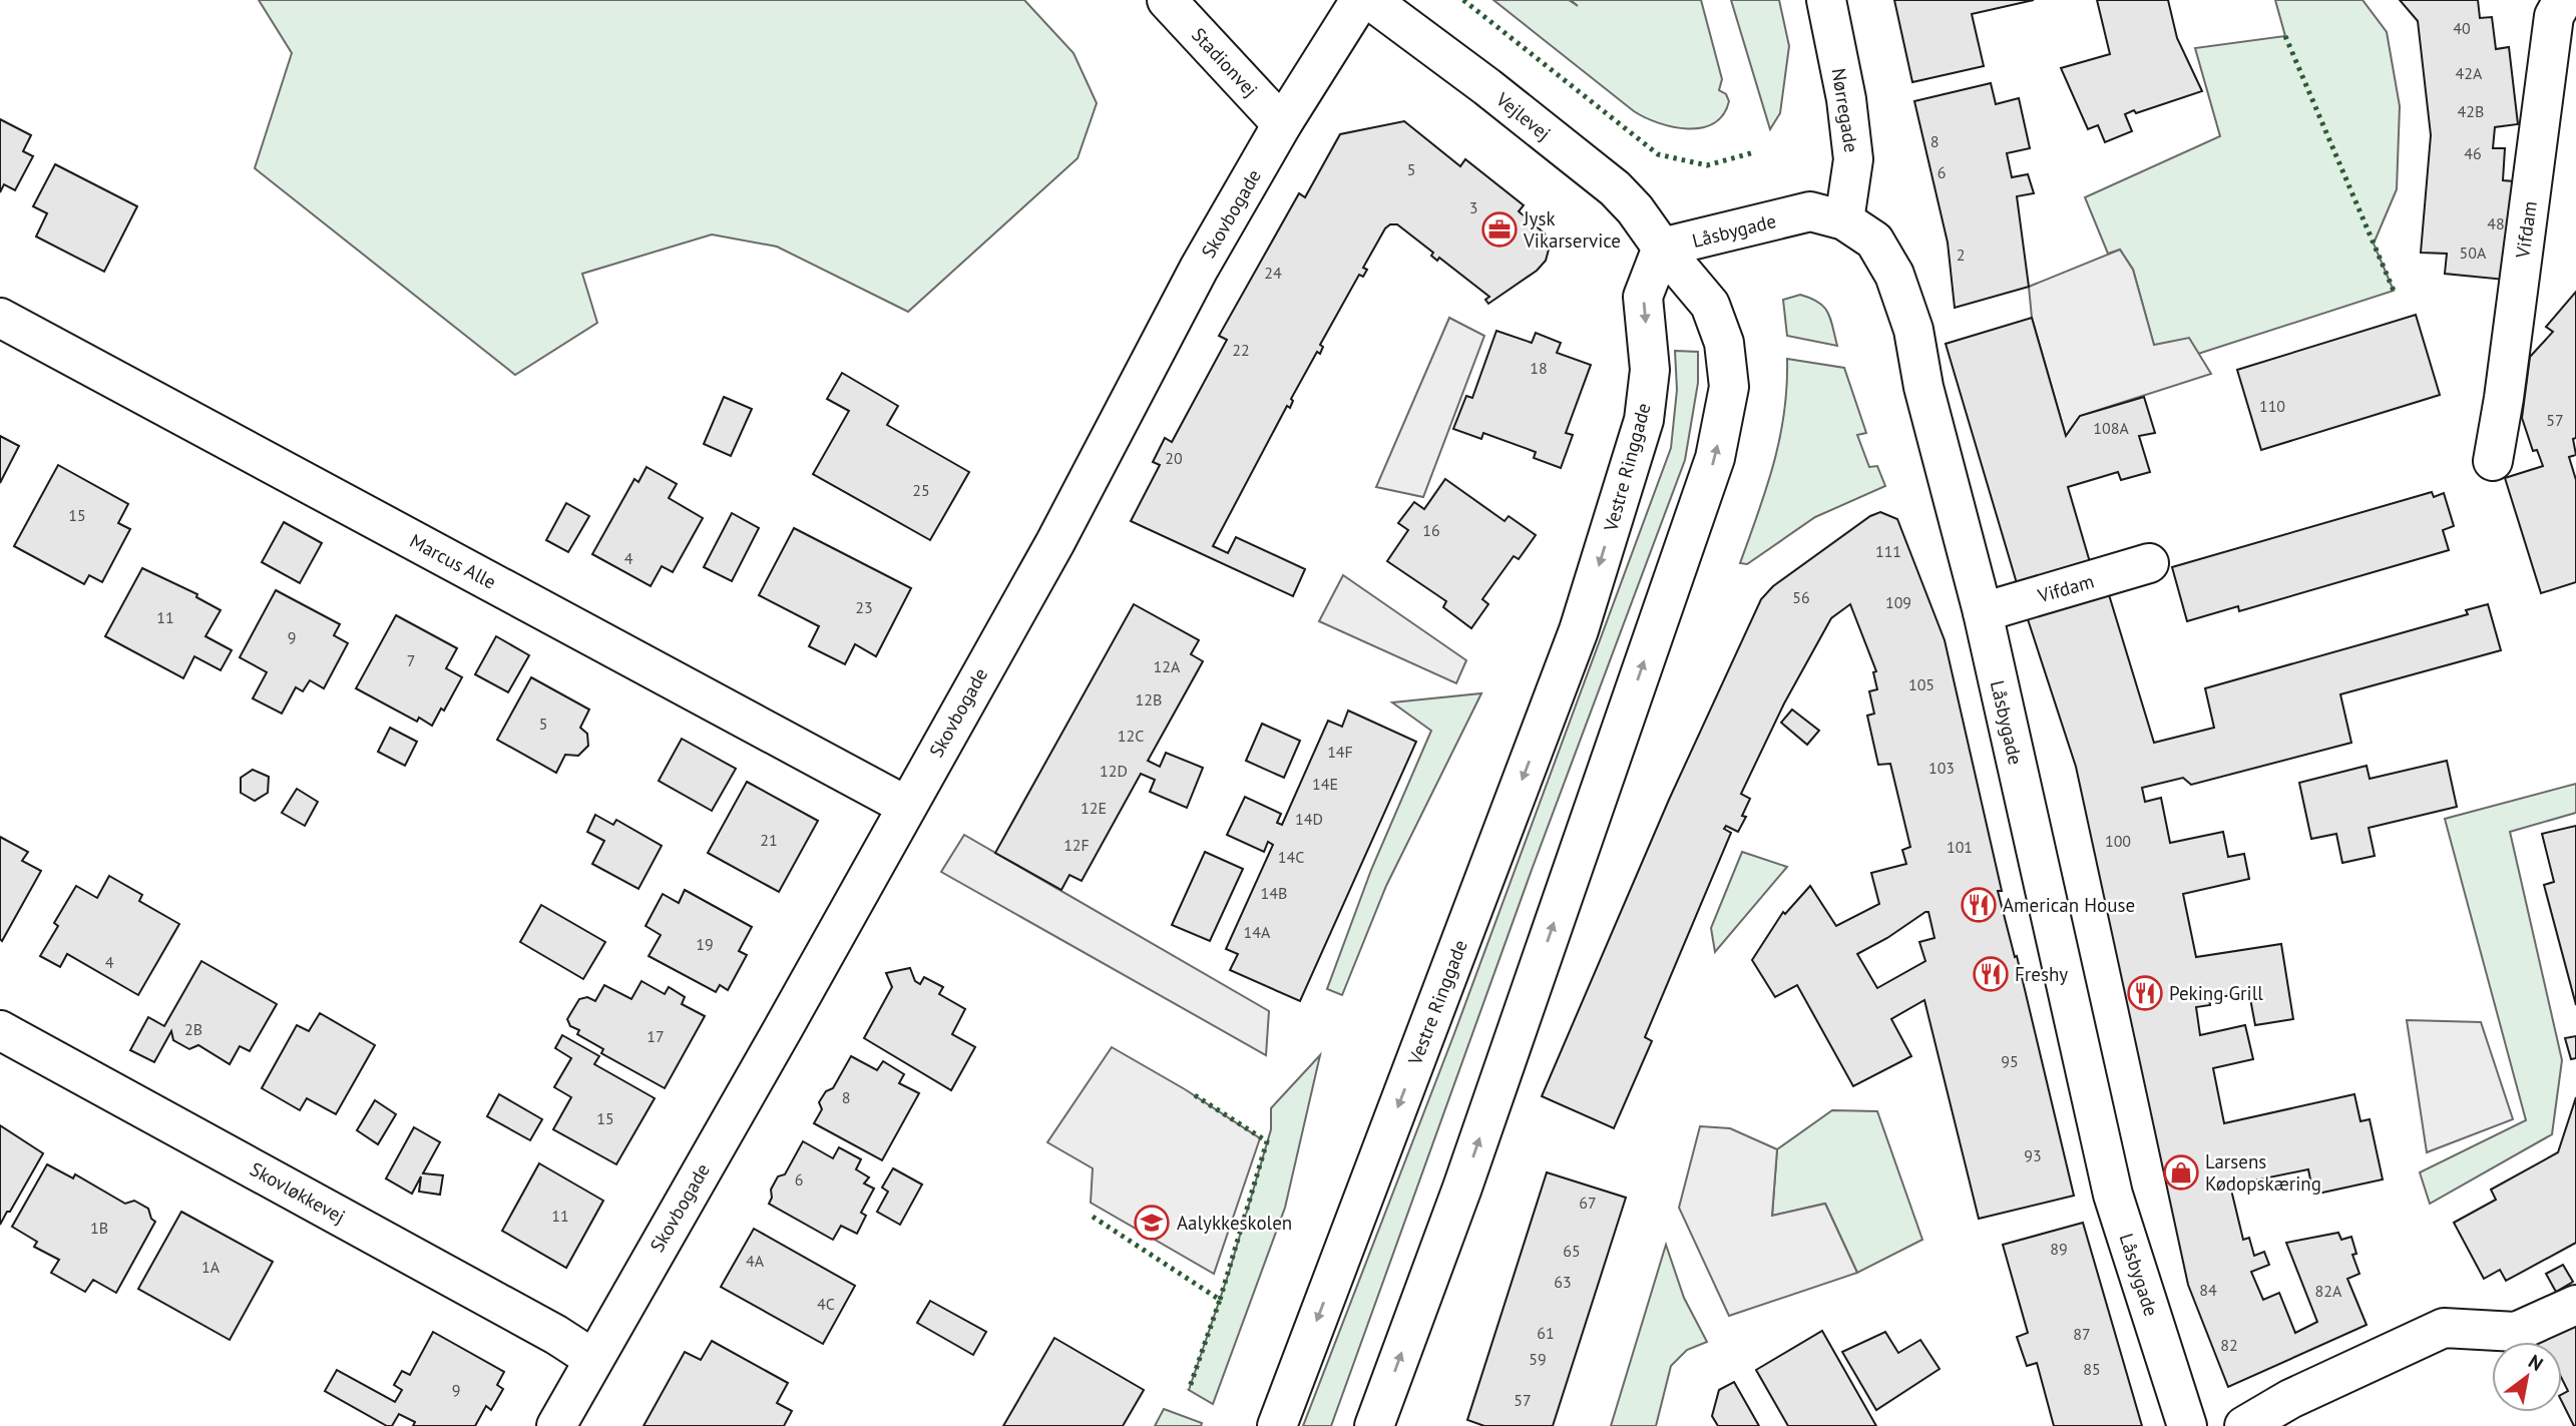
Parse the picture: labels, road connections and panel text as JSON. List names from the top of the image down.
{
  "streets": {
    "street": [
      "Stadionvej",
      "Nørregade",
      "Vejlevej",
      "Skovbogade",
      "Vifdam",
      "Låsbygade",
      "Vestre Ringgade",
      "Marcus Alle",
      "Skovløkkevej"
    ]
  },
  "crossings": [
    ["Stadionvej", "Skovbogade"],
    ["Nørregade", "Låsbygade"],
    ["Vejlevej", "Låsbygade"],
    ["Vejlevej", "Vestre Ringgade"],
    ["Skovbogade", "Marcus Alle"],
    ["Skovbogade", "Skovløkkevej"],
    ["Vifdam", "Låsbygade"],
    ["Låsbygade", "Vestre Ringgade"]
  ],
  "places": {
    "office": ["Jysk Vikarservice"],
    "restaurant": ["American House", "Freshy", "Peking Grill"],
    "shop": ["Larsens Kødopskæring"],
    "school or university": ["Aalykkeskolen"]
  },
  "house_numbers": [
    "40",
    "42A",
    "42B",
    "8",
    "46",
    "5",
    "6",
    "3",
    "48",
    "50A",
    "2",
    "24",
    "22",
    "18",
    "110",
    "57",
    "108A",
    "20",
    "25",
    "15",
    "16",
    "111",
    "4",
    "56",
    "109",
    "23",
    "11",
    "9",
    "7",
    "12A",
    "105",
    "12B",
    "5",
    "12C",
    "14F",
    "103",
    "12D",
    "14E",
    "12E",
    "14D",
    "21",
    "100",
    "12F",
    "101",
    "14C",
    "14B",
    "14A",
    "19",
    "4",
    "2B",
    "17",
    "95",
    "8",
    "15",
    "93",
    "6",
    "67",
    "11",
    "1B",
    "89",
    "65",
    "4A",
    "1A",
    "63",
    "84",
    "82A",
    "4C",
    "61",
    "87",
    "82",
    "59",
    "85",
    "9",
    "57"
  ],
  "north": "top right"
}
